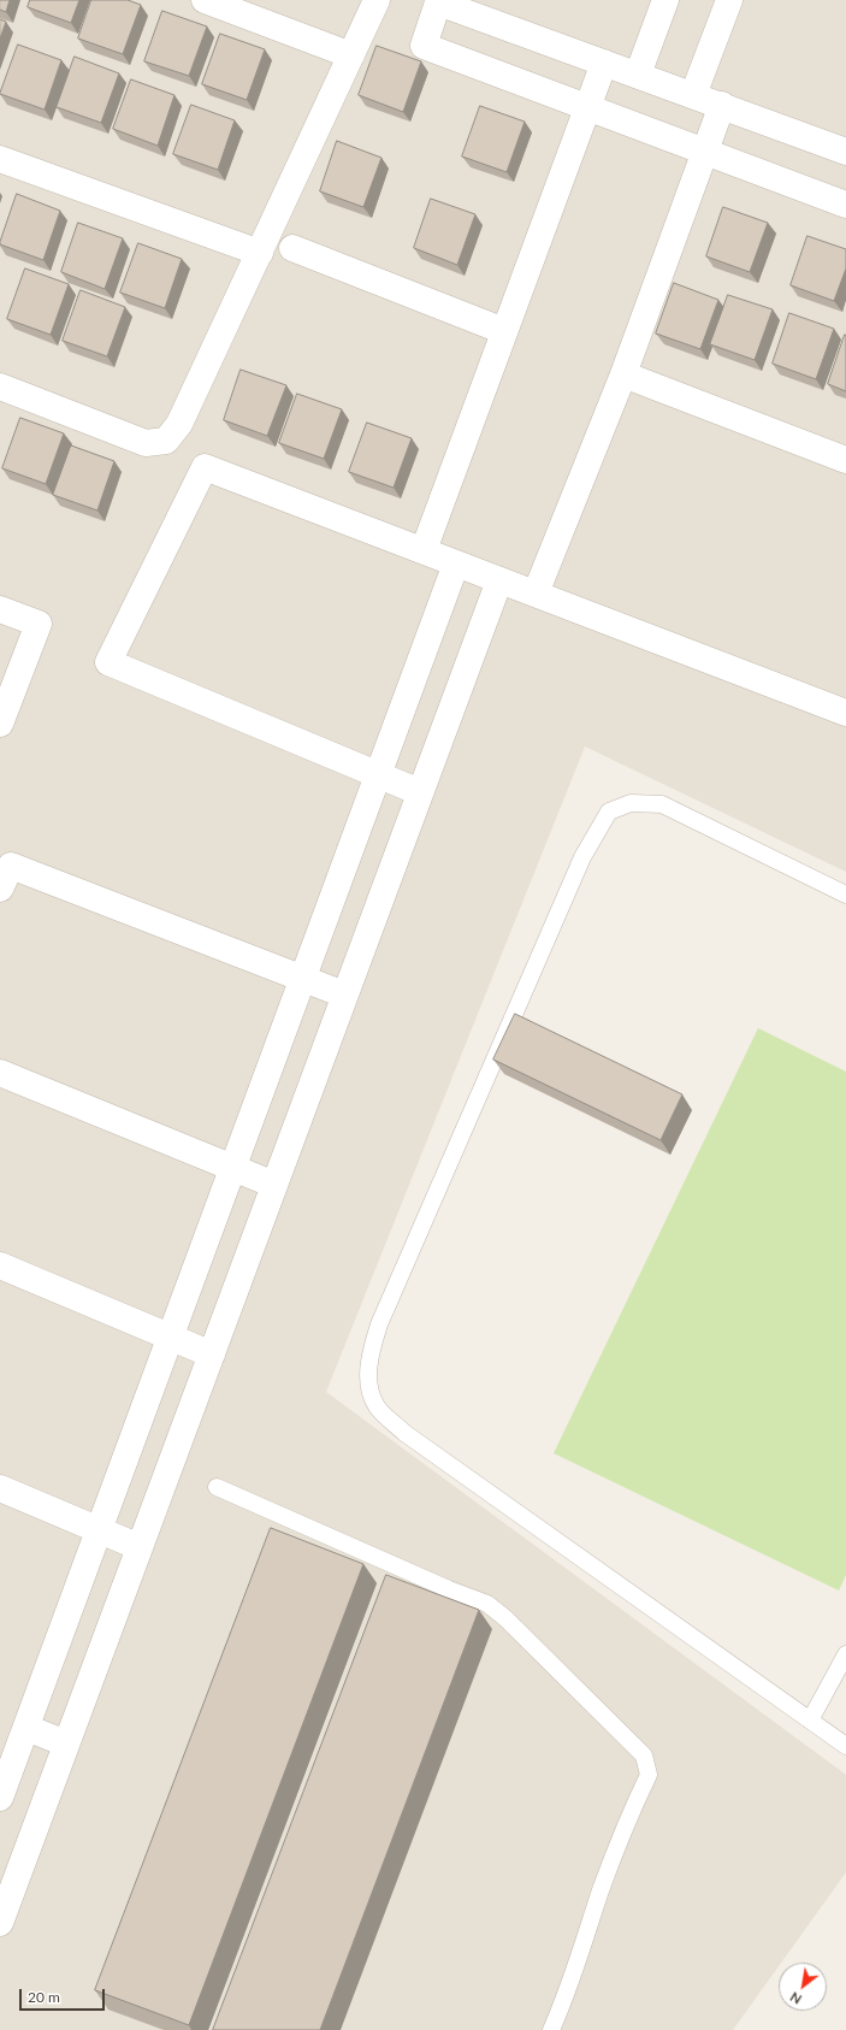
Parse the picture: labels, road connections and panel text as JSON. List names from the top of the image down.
{
  "scale_bar": "20 m",
  "north": "bottom left"
}
